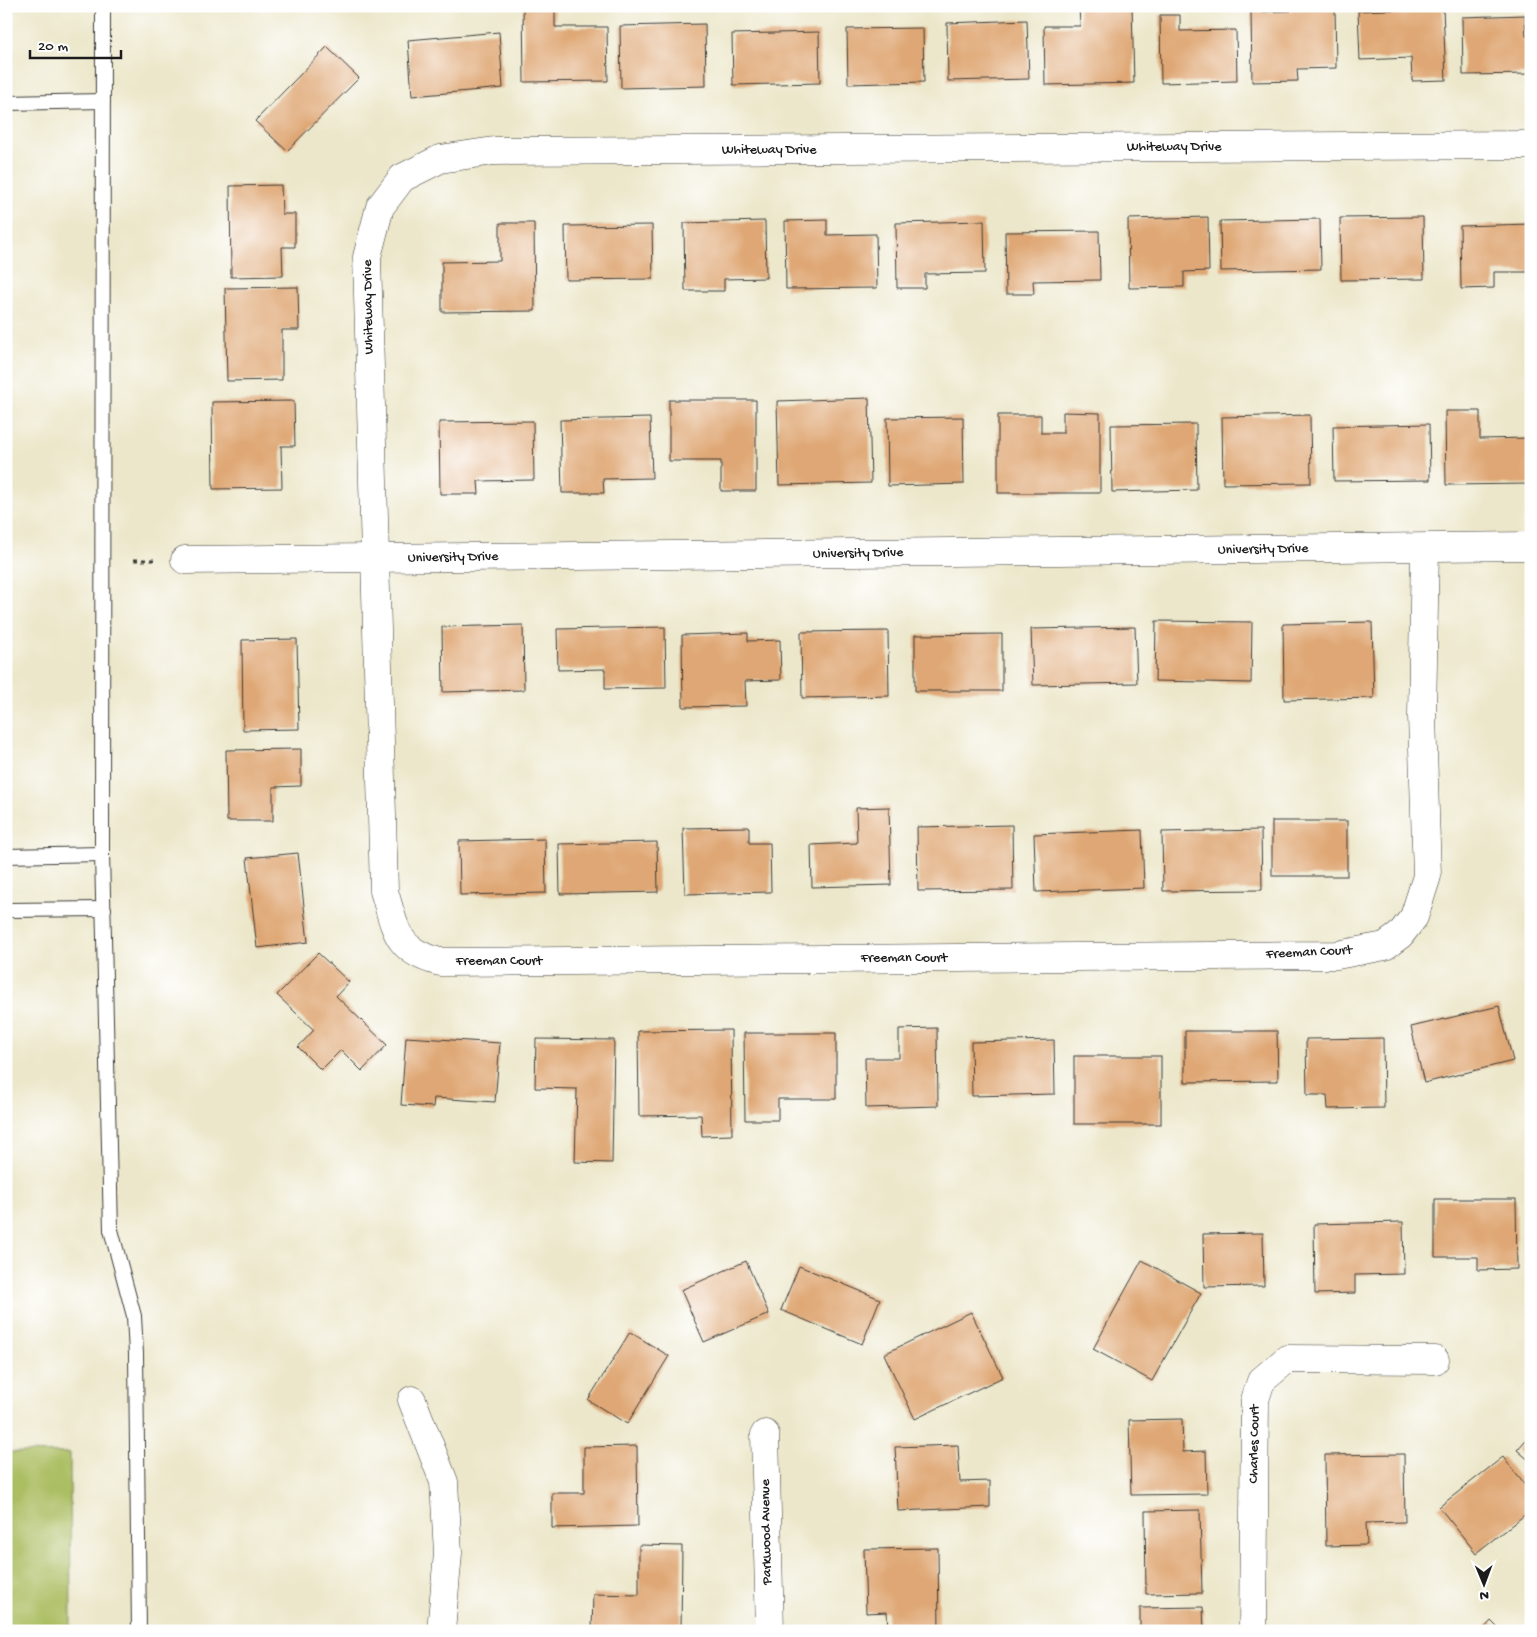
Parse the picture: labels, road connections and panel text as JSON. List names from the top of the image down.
{
  "streets": {
    "street": [
      "Whiteway Drive",
      "University Drive",
      "Freeman Court",
      "Charles Court",
      "Parkwood Avenue"
    ]
  },
  "crossings": [
    ["Whiteway Drive", "University Drive"],
    ["Whiteway Drive", "Freeman Court"],
    ["University Drive", "Freeman Court"]
  ],
  "scale_bar": "20 m",
  "north": "bottom"
}
